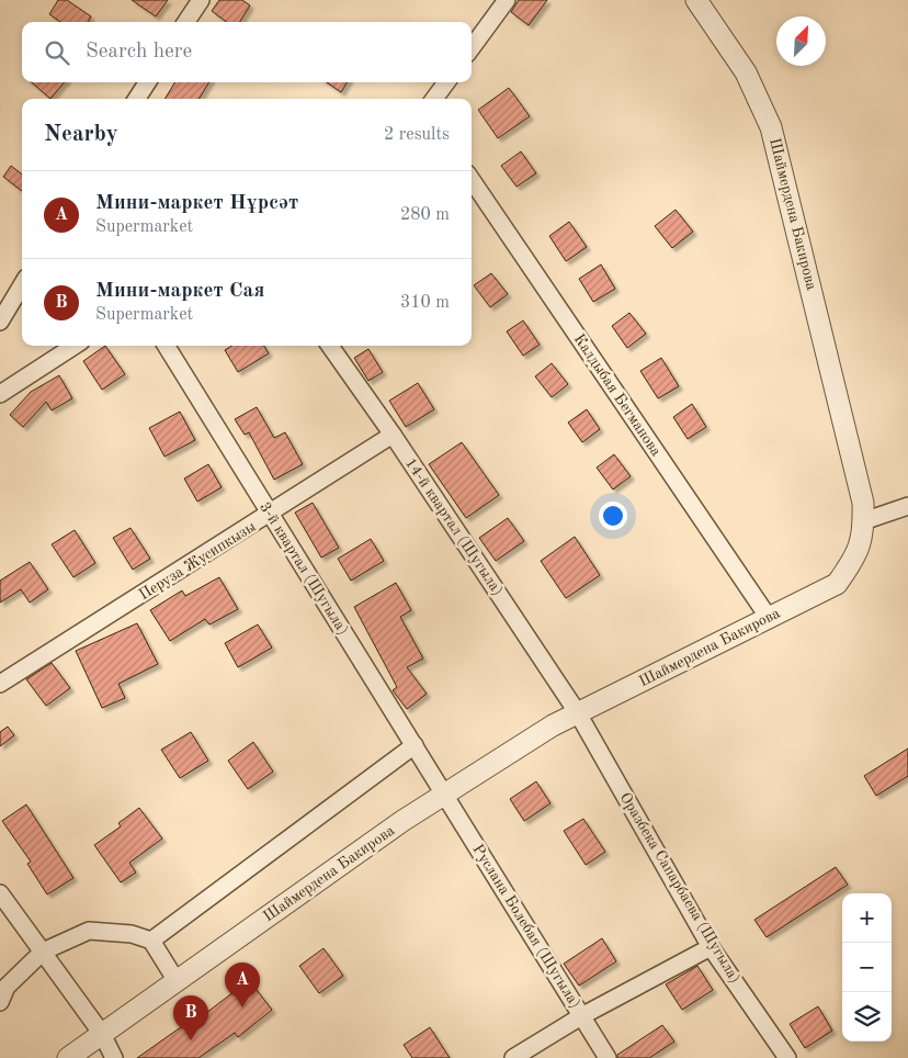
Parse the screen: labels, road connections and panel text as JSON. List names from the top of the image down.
{
  "streets": {
    "street": [
      "Шаймердена Бакирова",
      "Калдыбая Бегманова",
      "14-й квартал (Шугыла)",
      "Перуза Жусипкызы",
      "3-й квартал (Шугыла)",
      "Оразбека Сапарбаева (Шугыла)",
      "Руслана Болебая (Шугыла)"
    ]
  },
  "crossings": [
    ["Шаймердена Бакирова", "Калдыбая Бегманова"],
    ["Шаймердена Бакирова", "14-й квартал (Шугыла)"],
    ["Шаймердена Бакирова", "3-й квартал (Шугыла)"],
    ["Шаймердена Бакирова", "Оразбека Сапарбаева (Шугыла)"],
    ["Шаймердена Бакирова", "Руслана Болебая (Шугыла)"],
    ["14-й квартал (Шугыла)", "Перуза Жусипкызы"],
    ["14-й квартал (Шугыла)", "Оразбека Сапарбаева (Шугыла)"],
    ["Перуза Жусипкызы", "3-й квартал (Шугыла)"],
    ["3-й квартал (Шугыла)", "Руслана Болебая (Шугыла)"]
  ],
  "north": "top right",
  "page": {
    "search": "Search here",
    "heading": ["Nearby", "2 results"],
    "list": [
      {
        "mark": "A",
        "name": "Мини-маркет Нұрсәт",
        "note": "Supermarket",
        "value": "280 m"
      },
      {
        "mark": "B",
        "name": "Мини-маркет Сая",
        "note": "Supermarket",
        "value": "310 m"
      }
    ],
    "map_buttons": ["+", "−"],
    "pins": ["A", "B"]
  }
}
